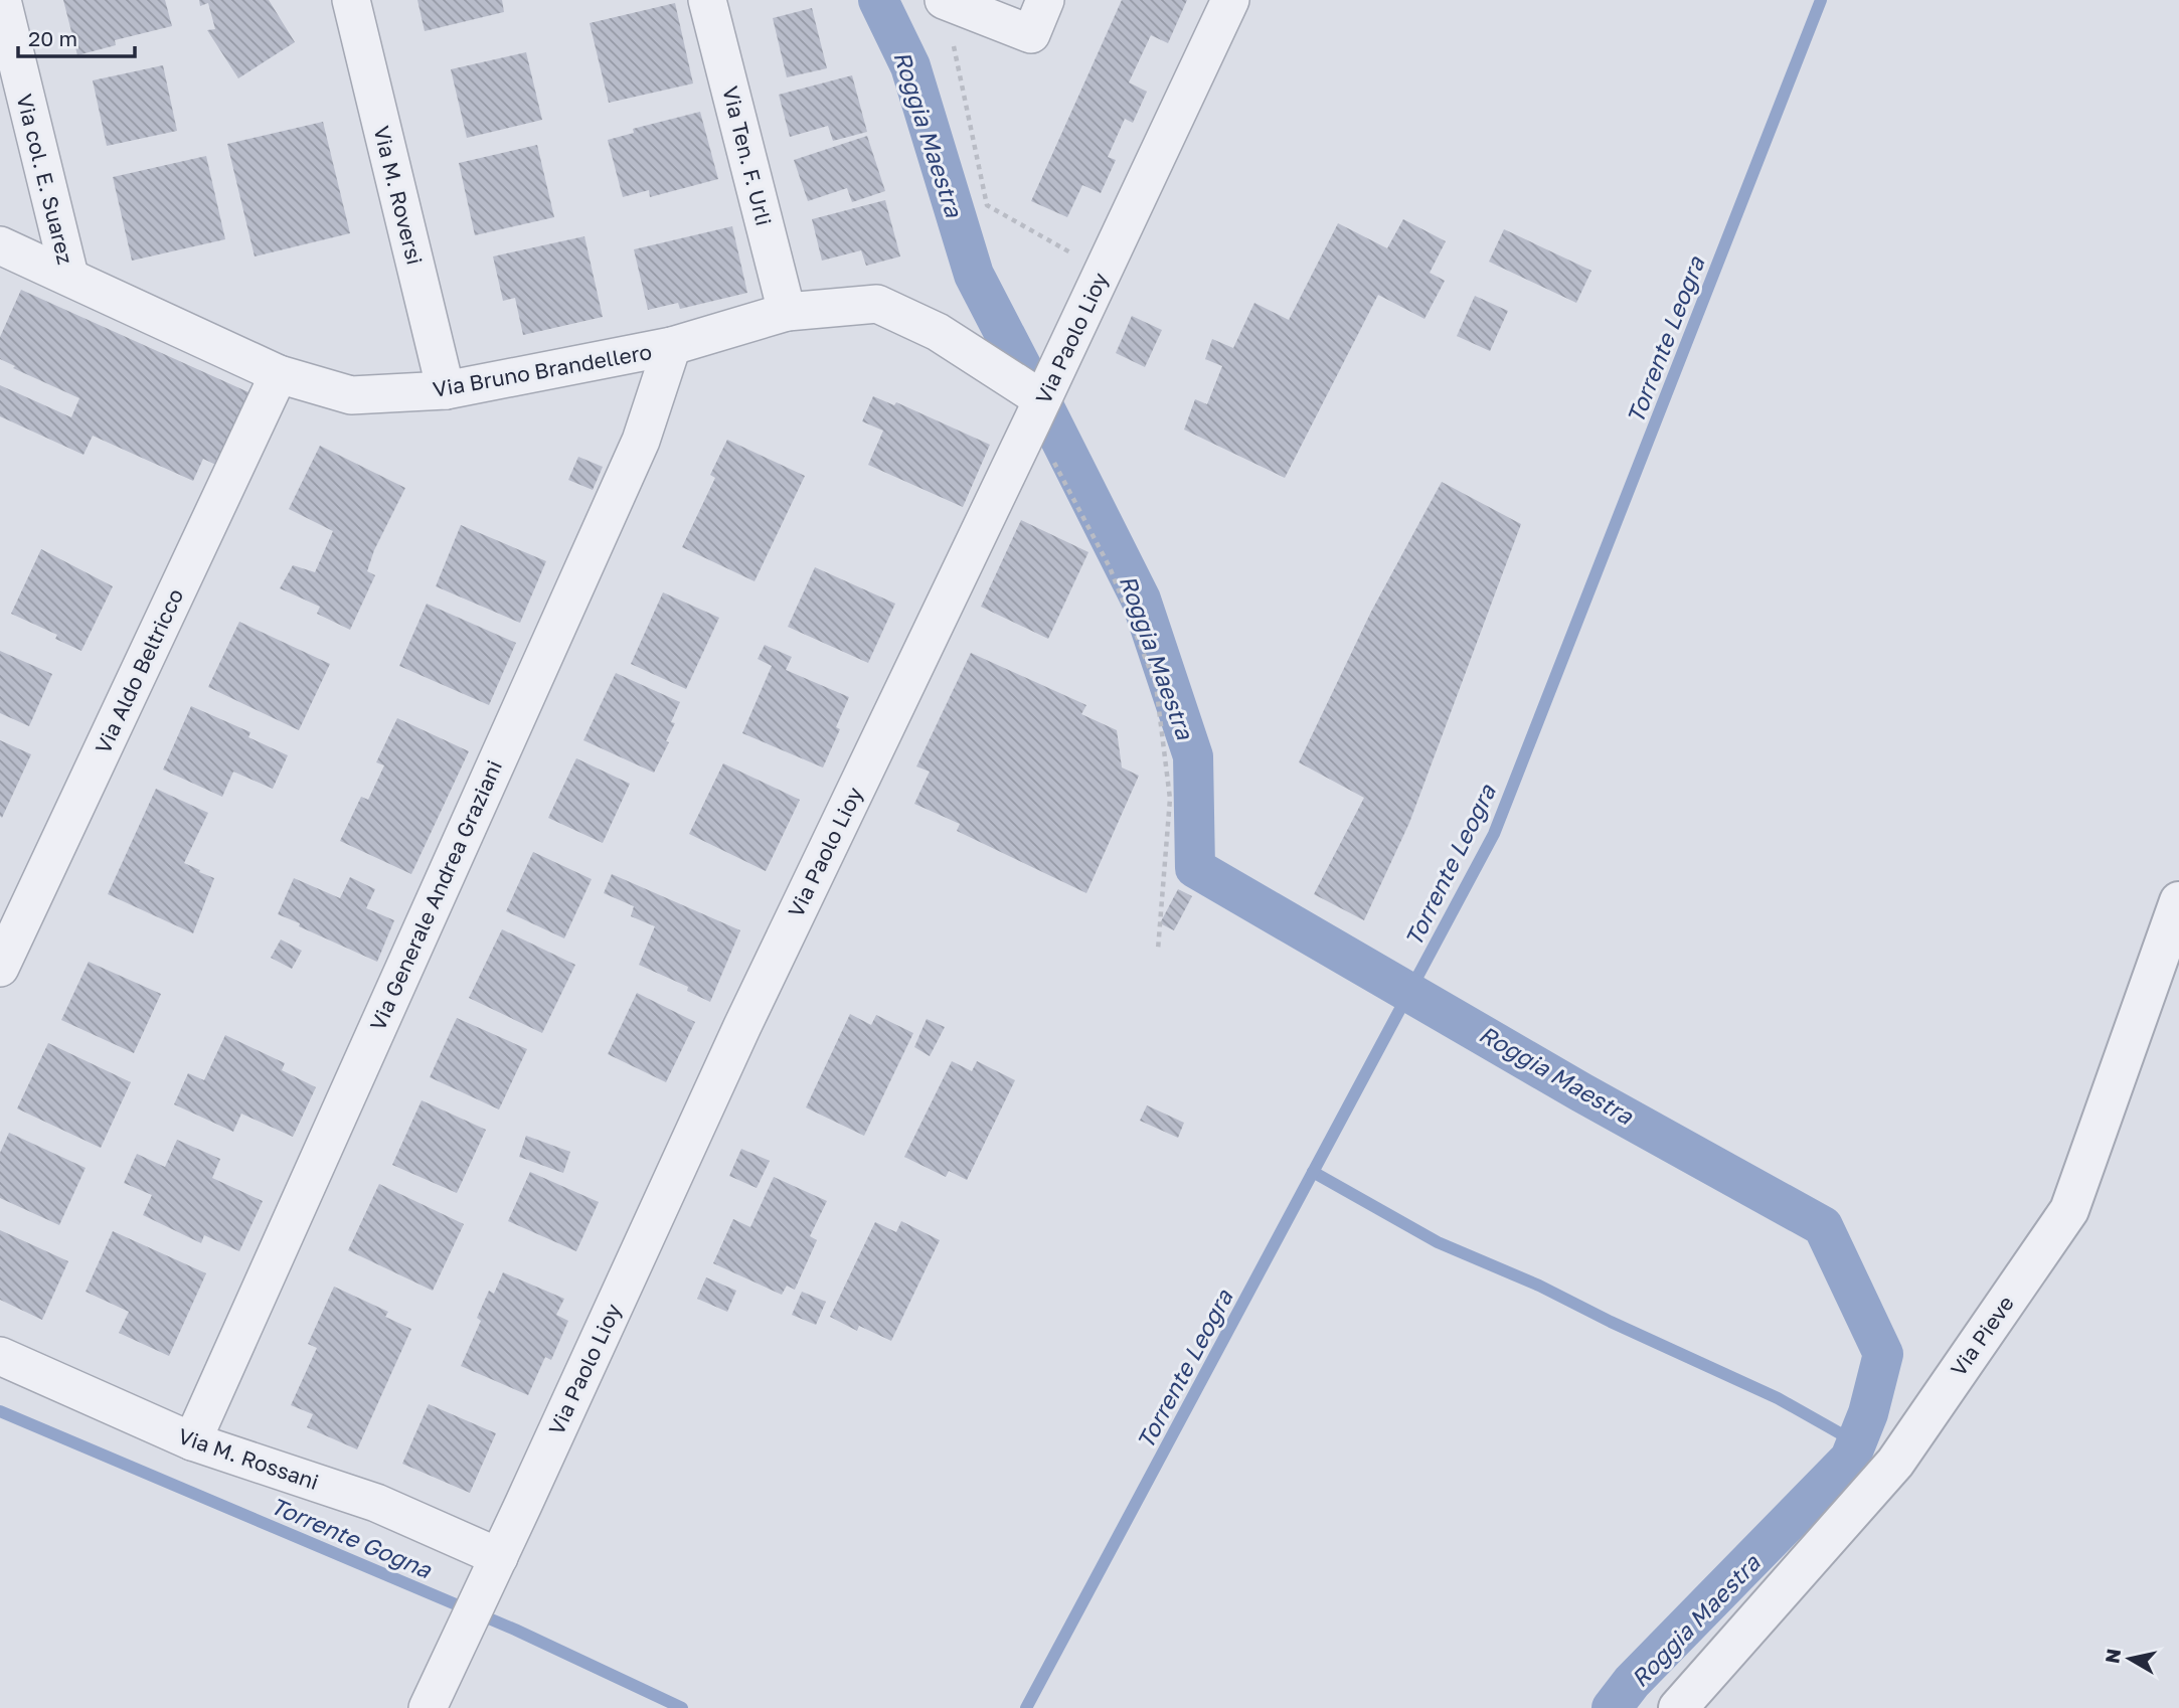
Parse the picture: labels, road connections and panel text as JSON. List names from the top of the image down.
{
  "streets": {
    "street": [
      "Via Ten. F. Urli",
      "Via col. E. Suarez",
      "Via M. Roversi",
      "Via Paolo Lioy",
      "Via Bruno Brandellero",
      "Via Aldo Beltricco",
      "Via Generale Andrea Graziani",
      "Via Pieve",
      "Via M. Rossani"
    ]
  },
  "crossings": [
    ["Via Ten. F. Urli", "Via Bruno Brandellero"],
    ["Via col. E. Suarez", "Via Bruno Brandellero"],
    ["Via M. Roversi", "Via Bruno Brandellero"],
    ["Via Paolo Lioy", "Via Bruno Brandellero"],
    ["Via Paolo Lioy", "Via M. Rossani"],
    ["Via Bruno Brandellero", "Via Aldo Beltricco"],
    ["Via Bruno Brandellero", "Via Generale Andrea Graziani"],
    ["Via Generale Andrea Graziani", "Via M. Rossani"]
  ],
  "water": ["Roggia Maestra", "Torrente Leogra", "Torrente Gogna"],
  "scale_bar": "20 m",
  "north": "left"
}
